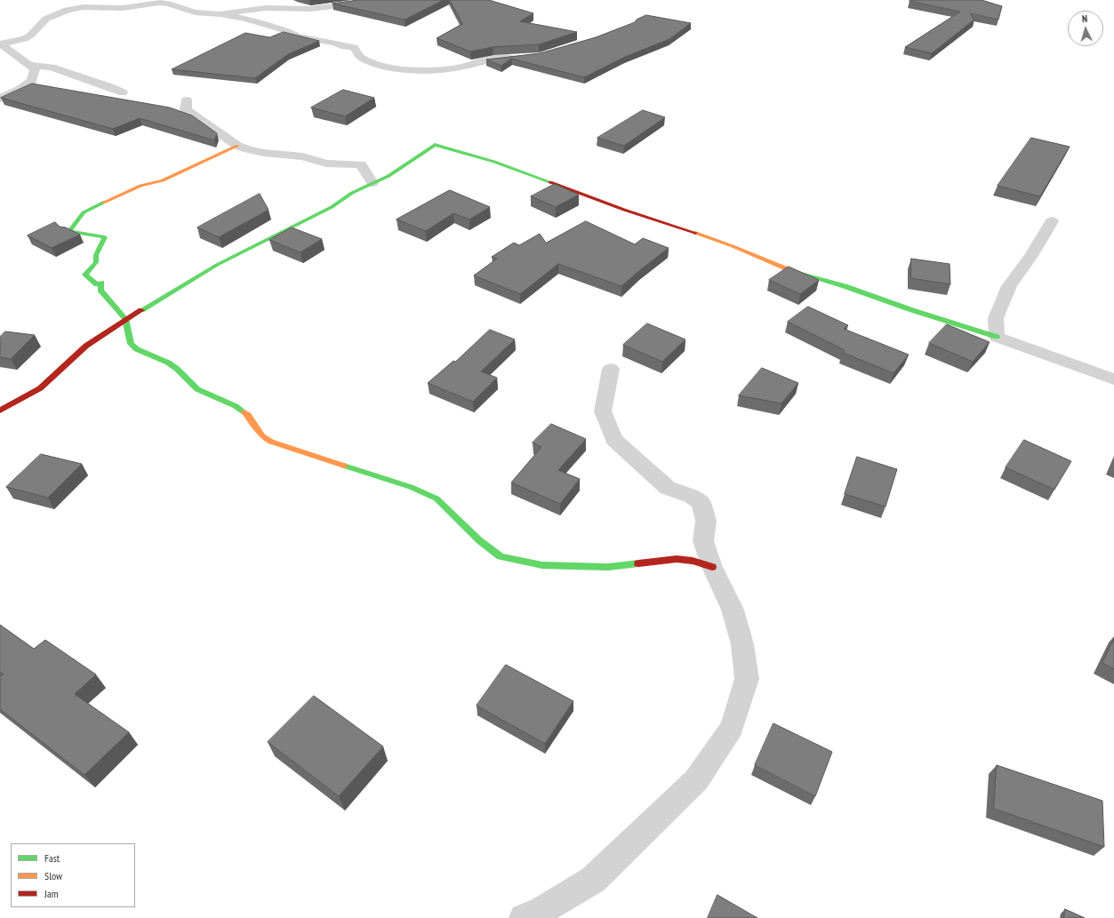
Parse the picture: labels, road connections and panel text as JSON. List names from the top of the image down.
{
  "legend": ["Fast", "Slow", "Jam"],
  "north": "top"
}
